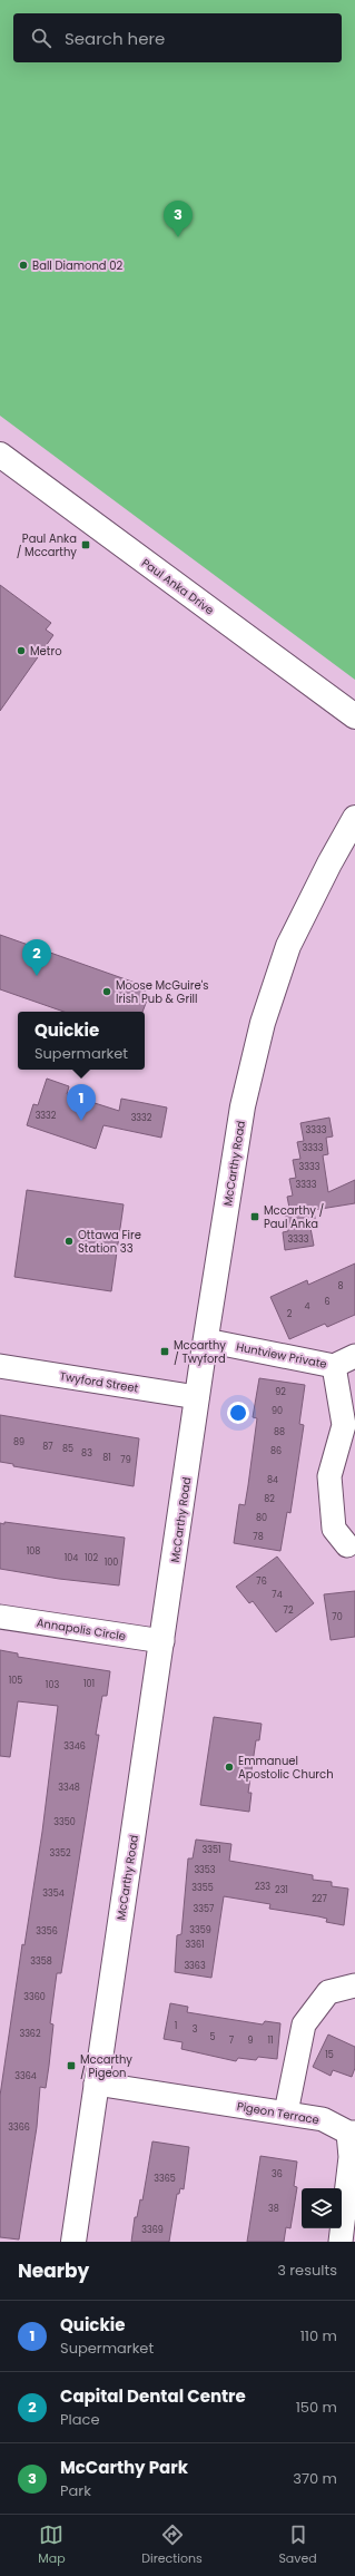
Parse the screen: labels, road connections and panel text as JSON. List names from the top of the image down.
{
  "streets": {
    "street": [
      "Paul Anka Drive",
      "McCarthy Road",
      "Huntview Private",
      "Twyford Street",
      "Annapolis Circle",
      "Pigeon Terrace"
    ]
  },
  "crossings": [
    ["McCarthy Road", "Huntview Private"],
    ["McCarthy Road", "Twyford Street"],
    ["McCarthy Road", "Annapolis Circle"],
    ["McCarthy Road", "Pigeon Terrace"]
  ],
  "places": {
    "other": [
      "Ball Diamond 02",
      "Metro",
      "Moose McGuire's Irish Pub & Grill",
      "Ottawa Fire Station 33",
      "Emmanuel Apostolic Church"
    ],
    "transit": [
      "Paul Anka / Mccarthy",
      "Mccarthy / Paul Anka",
      "Mccarthy / Twyford",
      "Mccarthy / Pigeon"
    ]
  },
  "house_numbers": [
    "3332",
    "3332",
    "3333",
    "3333",
    "3333",
    "3333",
    "3333",
    "8",
    "6",
    "4",
    "2",
    "92",
    "90",
    "88",
    "89",
    "87",
    "85",
    "86",
    "83",
    "81",
    "79",
    "84",
    "82",
    "80",
    "78",
    "108",
    "104",
    "102",
    "100",
    "76",
    "74",
    "72",
    "70",
    "105",
    "101",
    "103",
    "3346",
    "3348",
    "3350",
    "3351",
    "3352",
    "3353",
    "233",
    "3355",
    "231",
    "3354",
    "227",
    "3357",
    "3359",
    "3356",
    "3361",
    "3358",
    "3363",
    "3360",
    "1",
    "3",
    "3362",
    "5",
    "7",
    "9",
    "11",
    "15",
    "3364",
    "3366",
    "36",
    "3365",
    "38",
    "3369"
  ],
  "page": {
    "search": "Search here",
    "pins": ["3", "2", "1"],
    "popup": ["Quickie", "Supermarket"],
    "heading": ["Nearby", "3 results"],
    "list": [
      {
        "mark": "1",
        "name": "Quickie",
        "note": "Supermarket",
        "value": "110 m"
      },
      {
        "mark": "2",
        "name": "Capital Dental Centre",
        "note": "Place",
        "value": "150 m"
      },
      {
        "mark": "3",
        "name": "McCarthy Park",
        "note": "Park",
        "value": "370 m"
      }
    ],
    "nav": ["Map", "Directions", "Saved"]
  }
}
